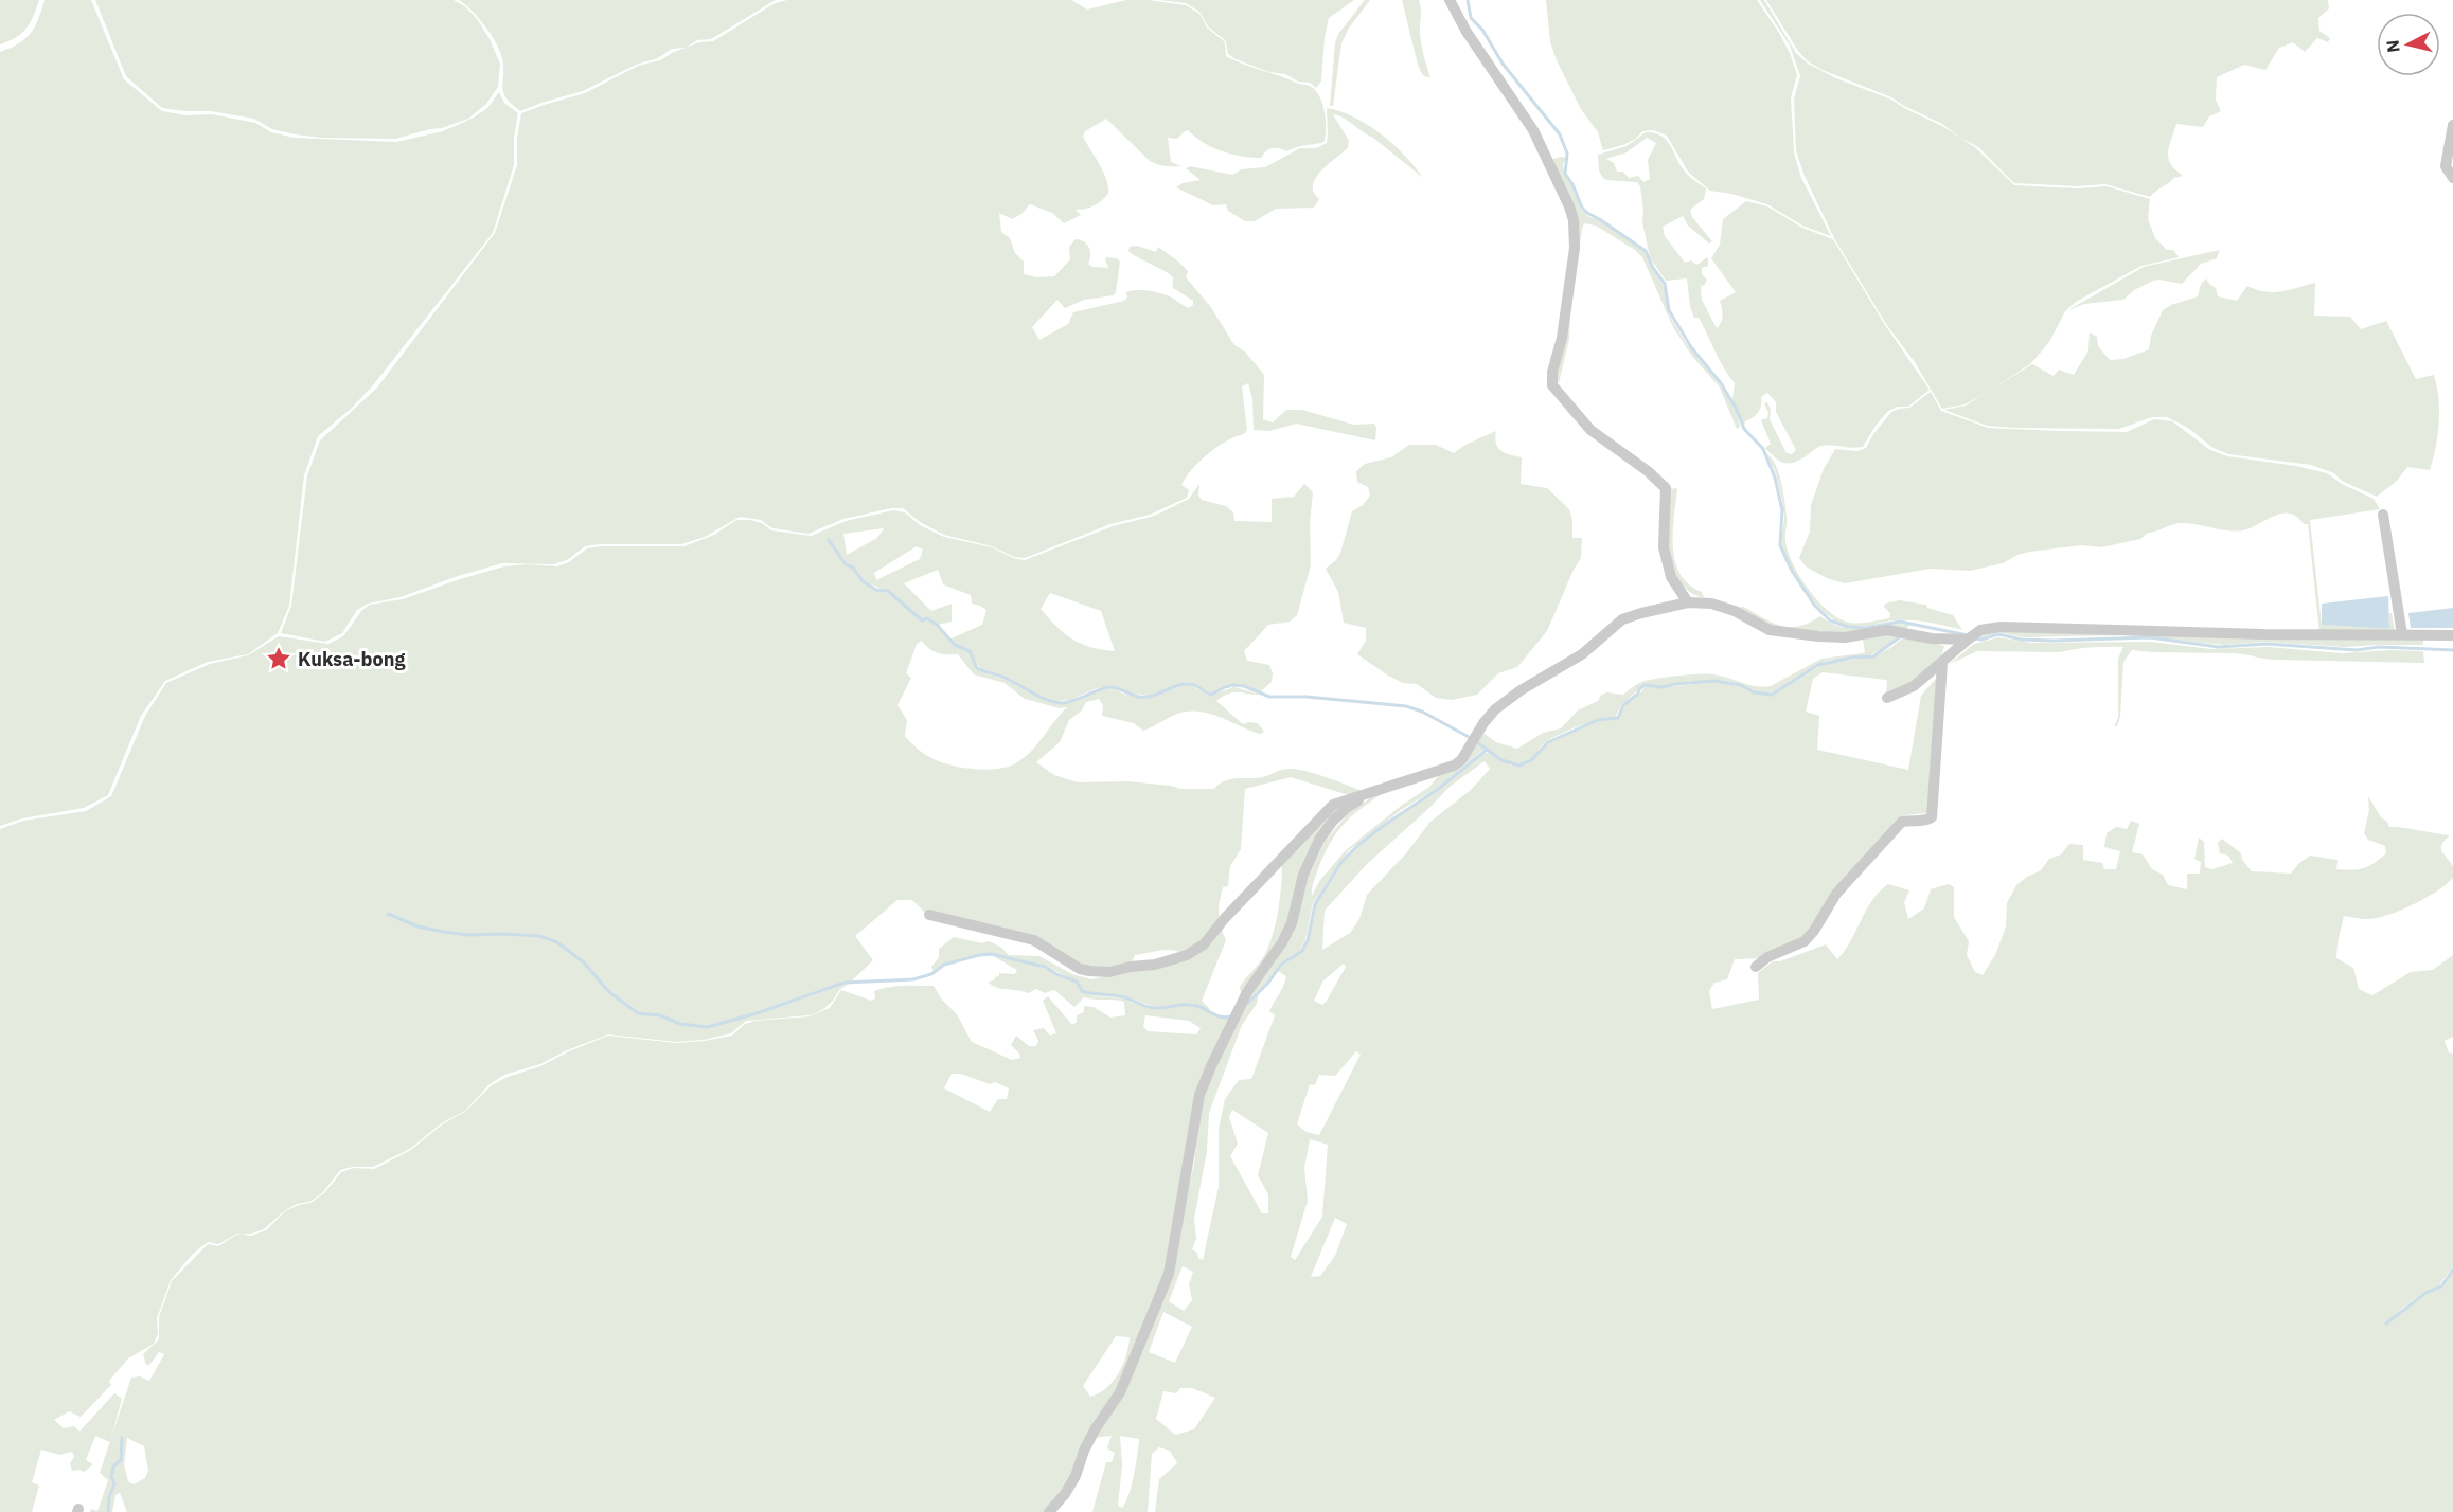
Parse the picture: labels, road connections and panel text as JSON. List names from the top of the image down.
{
  "places": {
    "place": ["Kuksa-bong"]
  },
  "north": "left"
}
